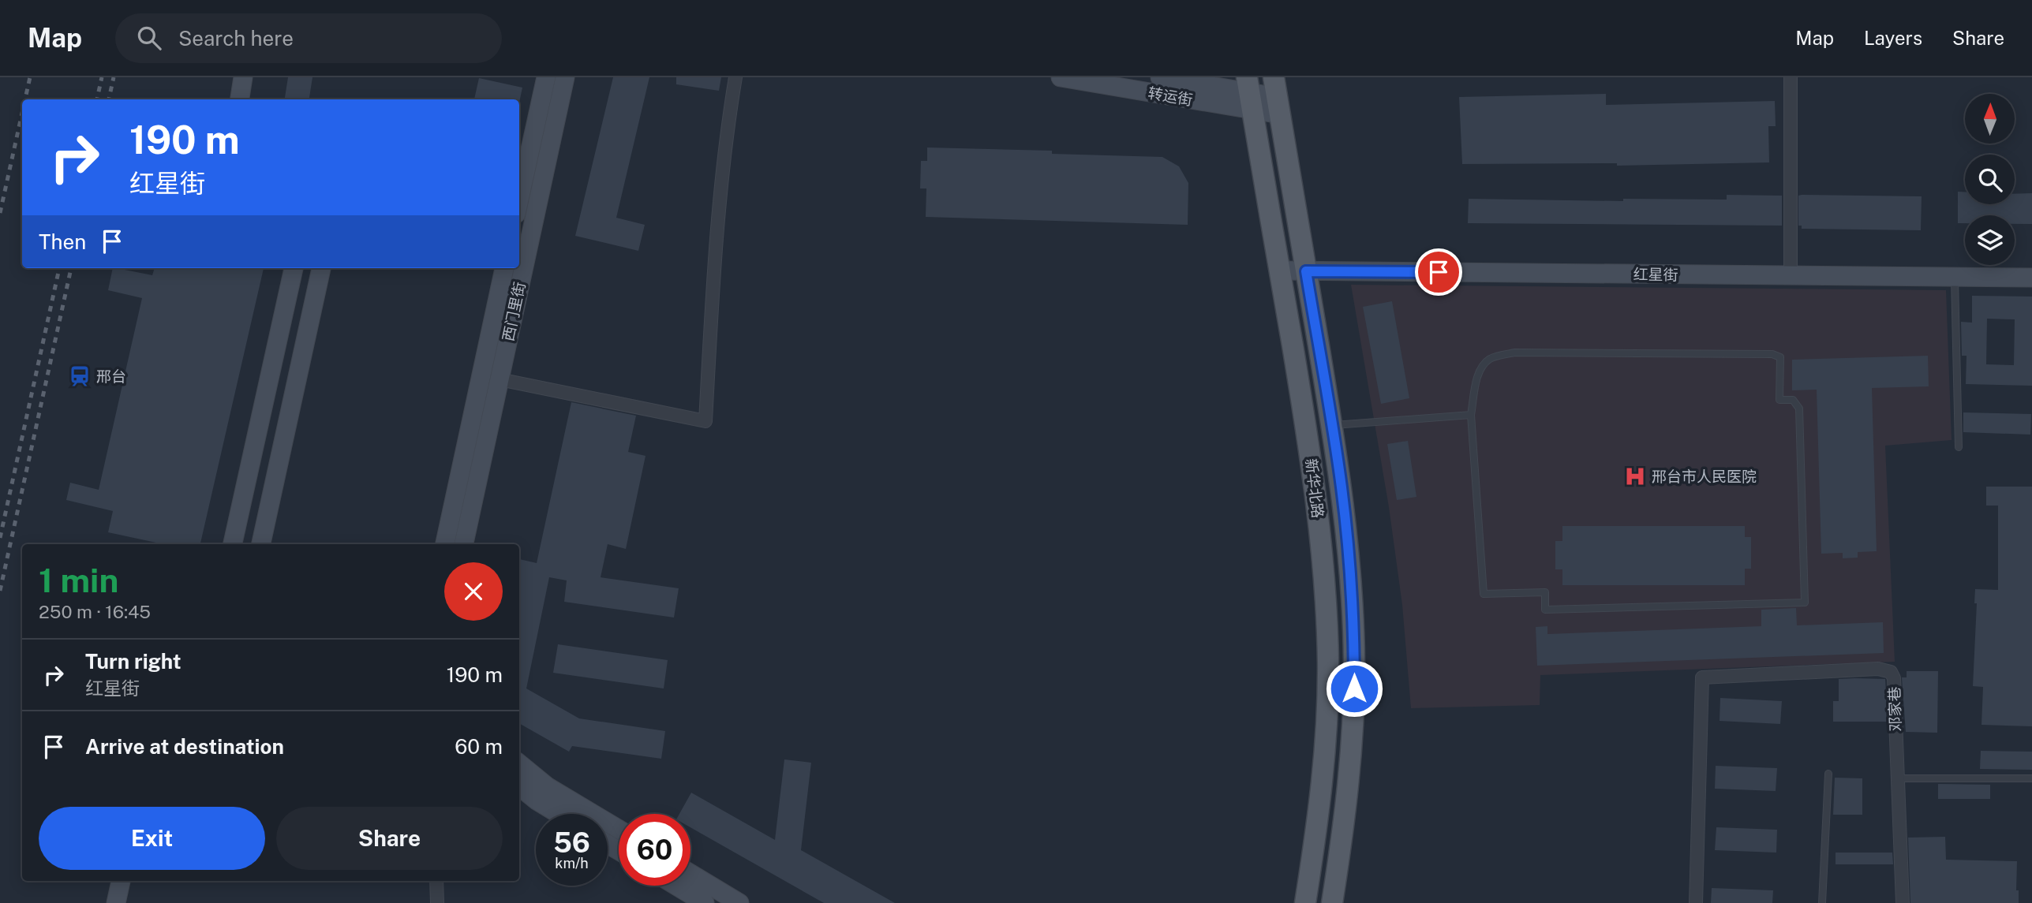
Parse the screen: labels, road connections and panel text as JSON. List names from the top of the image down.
{
  "streets": {
    "main road": ["新华北路"],
    "street": [
      "转运街",
      "红星街",
      "西门里街",
      "邓家巷"
    ]
  },
  "crossings": [
    ["转运街", "新华北路"],
    ["红星街", "新华北路"]
  ],
  "places": {
    "station": ["邢台"],
    "hospital": ["邢台市人民医院"]
  },
  "north": "top",
  "page": {
    "header": "Map",
    "search": "Search here",
    "nav": ["Map", "Layers", "Share"],
    "turn": ["190 m", "红星街"],
    "then": "Then",
    "heading": ["1 min", "250 m · 16:45"],
    "list": [
      {
        "name": "Turn right",
        "note": "红星街",
        "value": "190 m"
      },
      {
        "name": "Arrive at destination",
        "value": "60 m"
      }
    ],
    "buttons": ["Exit", "Share"],
    "speed": "56 km/h",
    "limit": "60"
  }
}
